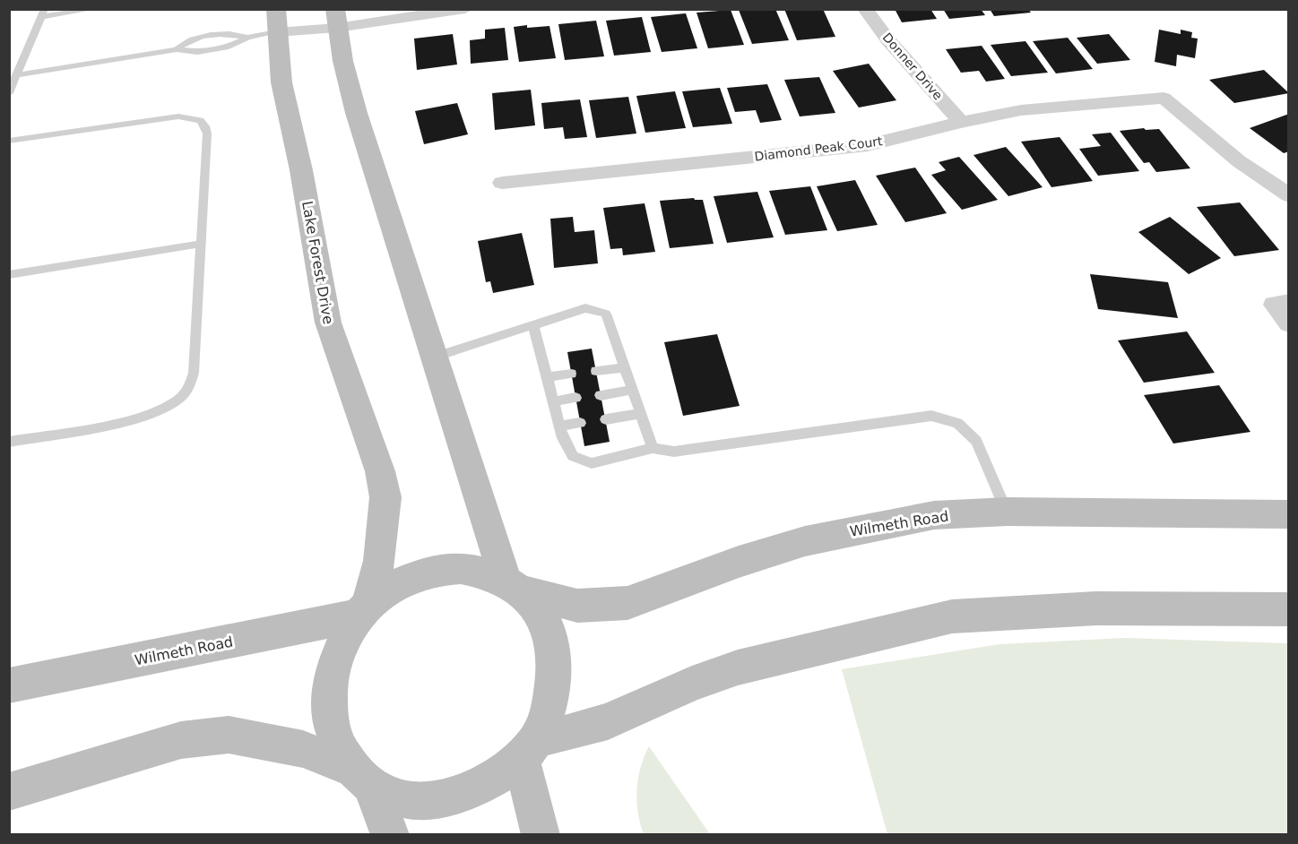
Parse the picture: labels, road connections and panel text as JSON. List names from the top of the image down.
{
  "streets": {
    "main road": ["Lake Forest Drive", "Wilmeth Road"],
    "street": ["Donner Drive", "Diamond Peak Court"]
  },
  "crossings": [
    ["Donner Drive", "Diamond Peak Court"],
    ["Lake Forest Drive", "Wilmeth Road"]
  ]
}
